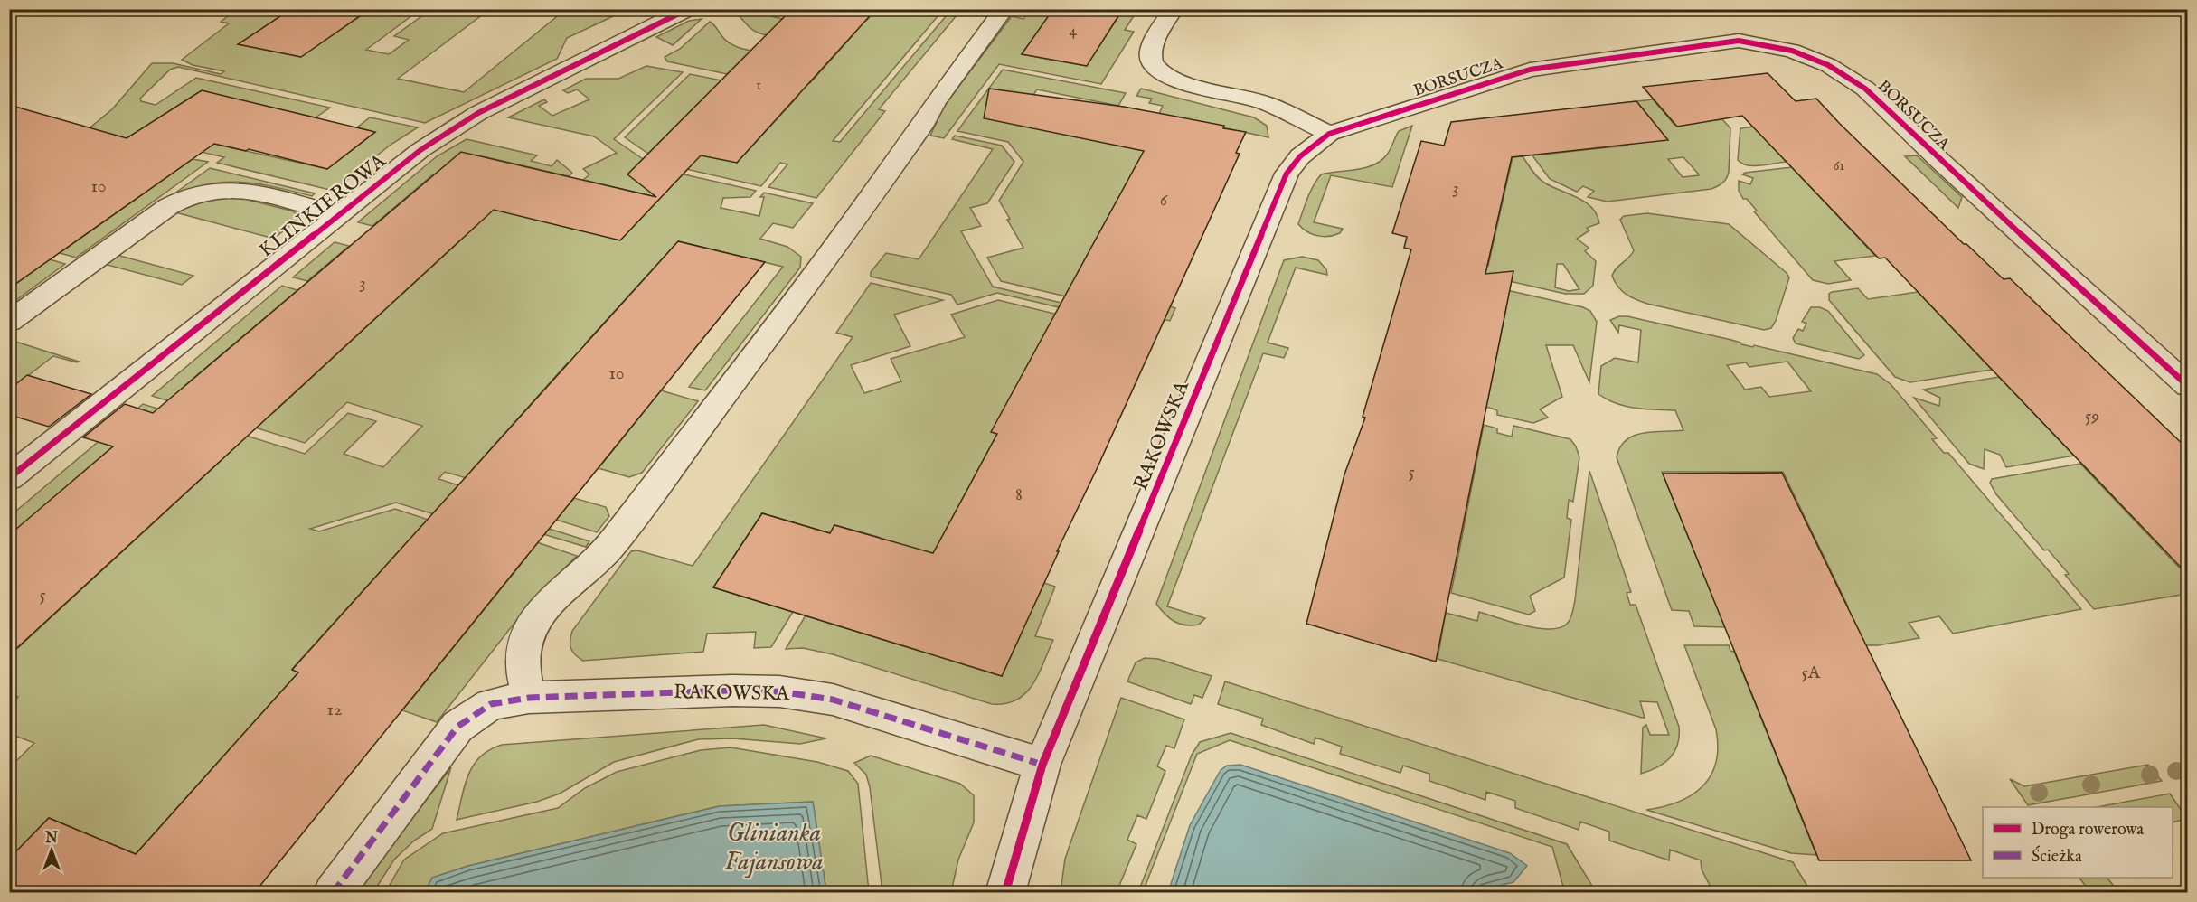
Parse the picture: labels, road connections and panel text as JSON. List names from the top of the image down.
{
  "streets": {
    "street": ["BORSUCZA", "KLINKIEROWA", "RAKOWSKA"]
  },
  "crossings": [
    ["BORSUCZA", "RAKOWSKA"]
  ],
  "water": ["Glinianka Fajansowa"],
  "house_numbers": [
    "4",
    "1",
    "61",
    "10",
    "3",
    "6",
    "3",
    "10",
    "59",
    "5",
    "8",
    "5",
    "5A",
    "12"
  ],
  "legend": ["Droga rowerowa", "Ścieżka"],
  "north": "top"
}
